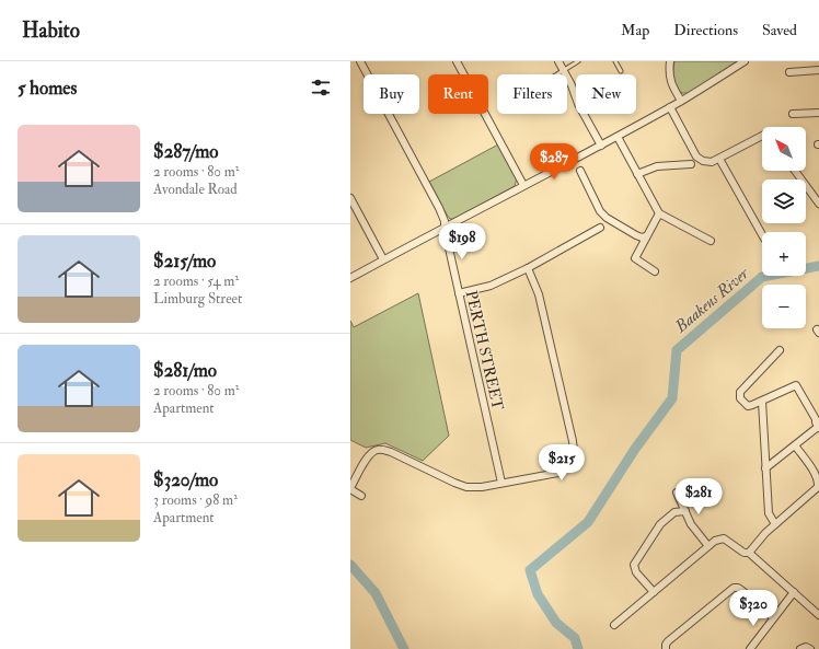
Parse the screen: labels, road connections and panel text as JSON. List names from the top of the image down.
{
  "streets": {
    "street": ["PERTH STREET"]
  },
  "water": ["Baakens River"],
  "north": "top left",
  "page": {
    "header": "Habito",
    "nav": ["Map", "Directions", "Saved"],
    "heading": "5 homes",
    "chip": [
      "Buy",
      "Rent",
      "Filters",
      "New"
    ],
    "list": [
      {
        "name": "$287/mo",
        "note": "2 rooms · 80 m² · Avondale Road"
      },
      {
        "name": "$215/mo",
        "note": "2 rooms · 54 m² · Limburg Street"
      },
      {
        "name": "$281/mo",
        "note": "2 rooms · 80 m² · Apartment"
      },
      {
        "name": "$320/mo",
        "note": "3 rooms · 98 m² · Apartment"
      }
    ],
    "map_buttons": ["+", "−"],
    "price": [
      "$287",
      "$198",
      "$215",
      "$281",
      "$320"
    ]
  }
}
